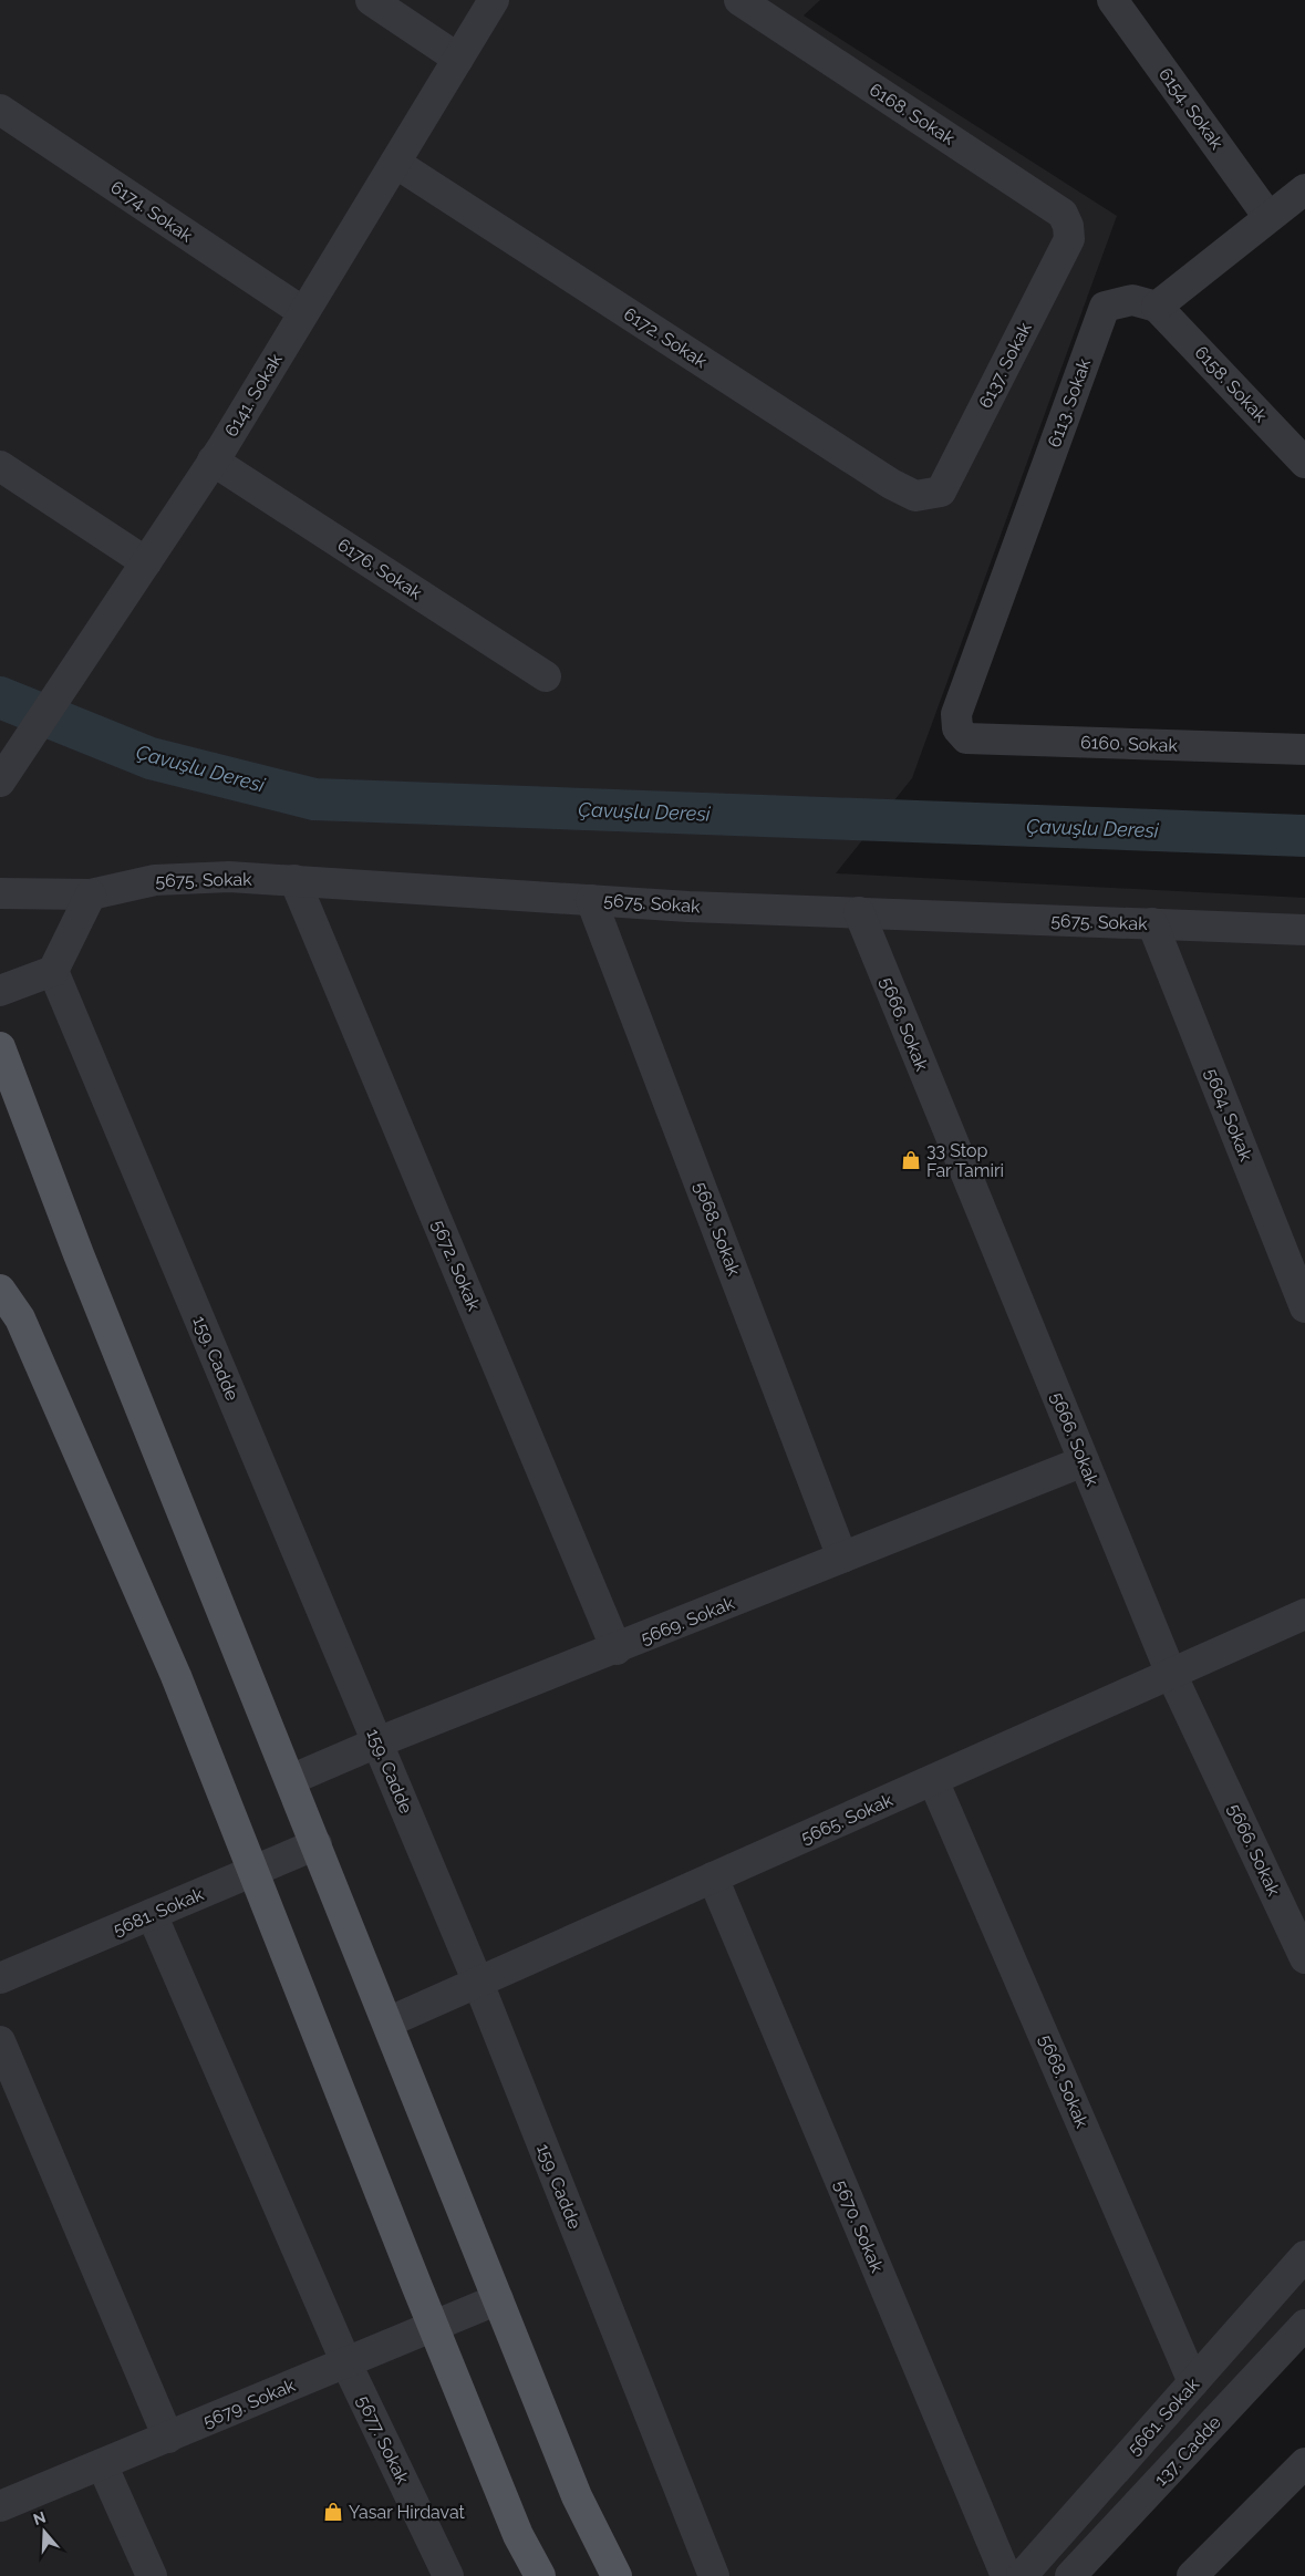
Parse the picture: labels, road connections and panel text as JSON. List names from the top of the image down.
{
  "streets": {
    "street": [
      "6154. Sokak",
      "6168. Sokak",
      "6174. Sokak",
      "6172. Sokak",
      "6137. Sokak",
      "6158. Sokak",
      "6141. Sokak",
      "6113. Sokak",
      "6176. Sokak",
      "6160. Sokak",
      "5675. Sokak",
      "5666. Sokak",
      "5664. Sokak",
      "5668. Sokak",
      "5672. Sokak",
      "159. Cadde",
      "5669. Sokak",
      "5665. Sokak",
      "5681. Sokak",
      "5670. Sokak",
      "5679. Sokak",
      "5661. Sokak",
      "5677. Sokak",
      "137. Cadde"
    ]
  },
  "crossings": [
    ["6168. Sokak", "6137. Sokak"],
    ["6174. Sokak", "6141. Sokak"],
    ["6172. Sokak", "6137. Sokak"],
    ["6172. Sokak", "6141. Sokak"],
    ["6158. Sokak", "6113. Sokak"],
    ["6141. Sokak", "6176. Sokak"],
    ["6113. Sokak", "6160. Sokak"],
    ["5675. Sokak", "5666. Sokak"],
    ["5675. Sokak", "5664. Sokak"],
    ["5675. Sokak", "5668. Sokak"],
    ["5675. Sokak", "5672. Sokak"],
    ["5666. Sokak", "5669. Sokak"],
    ["5666. Sokak", "5665. Sokak"],
    ["5668. Sokak", "5669. Sokak"],
    ["5668. Sokak", "5665. Sokak"],
    ["5668. Sokak", "5661. Sokak"],
    ["5672. Sokak", "5669. Sokak"],
    ["159. Cadde", "5669. Sokak"],
    ["159. Cadde", "5665. Sokak"],
    ["5665. Sokak", "5670. Sokak"],
    ["5681. Sokak", "5677. Sokak"],
    ["5679. Sokak", "5677. Sokak"]
  ],
  "water": ["Çavuşlu Deresi"],
  "places": {
    "shop": ["33 Stop Far Tamiri", "Yasar Hirdavat"]
  },
  "north": "top"
}
